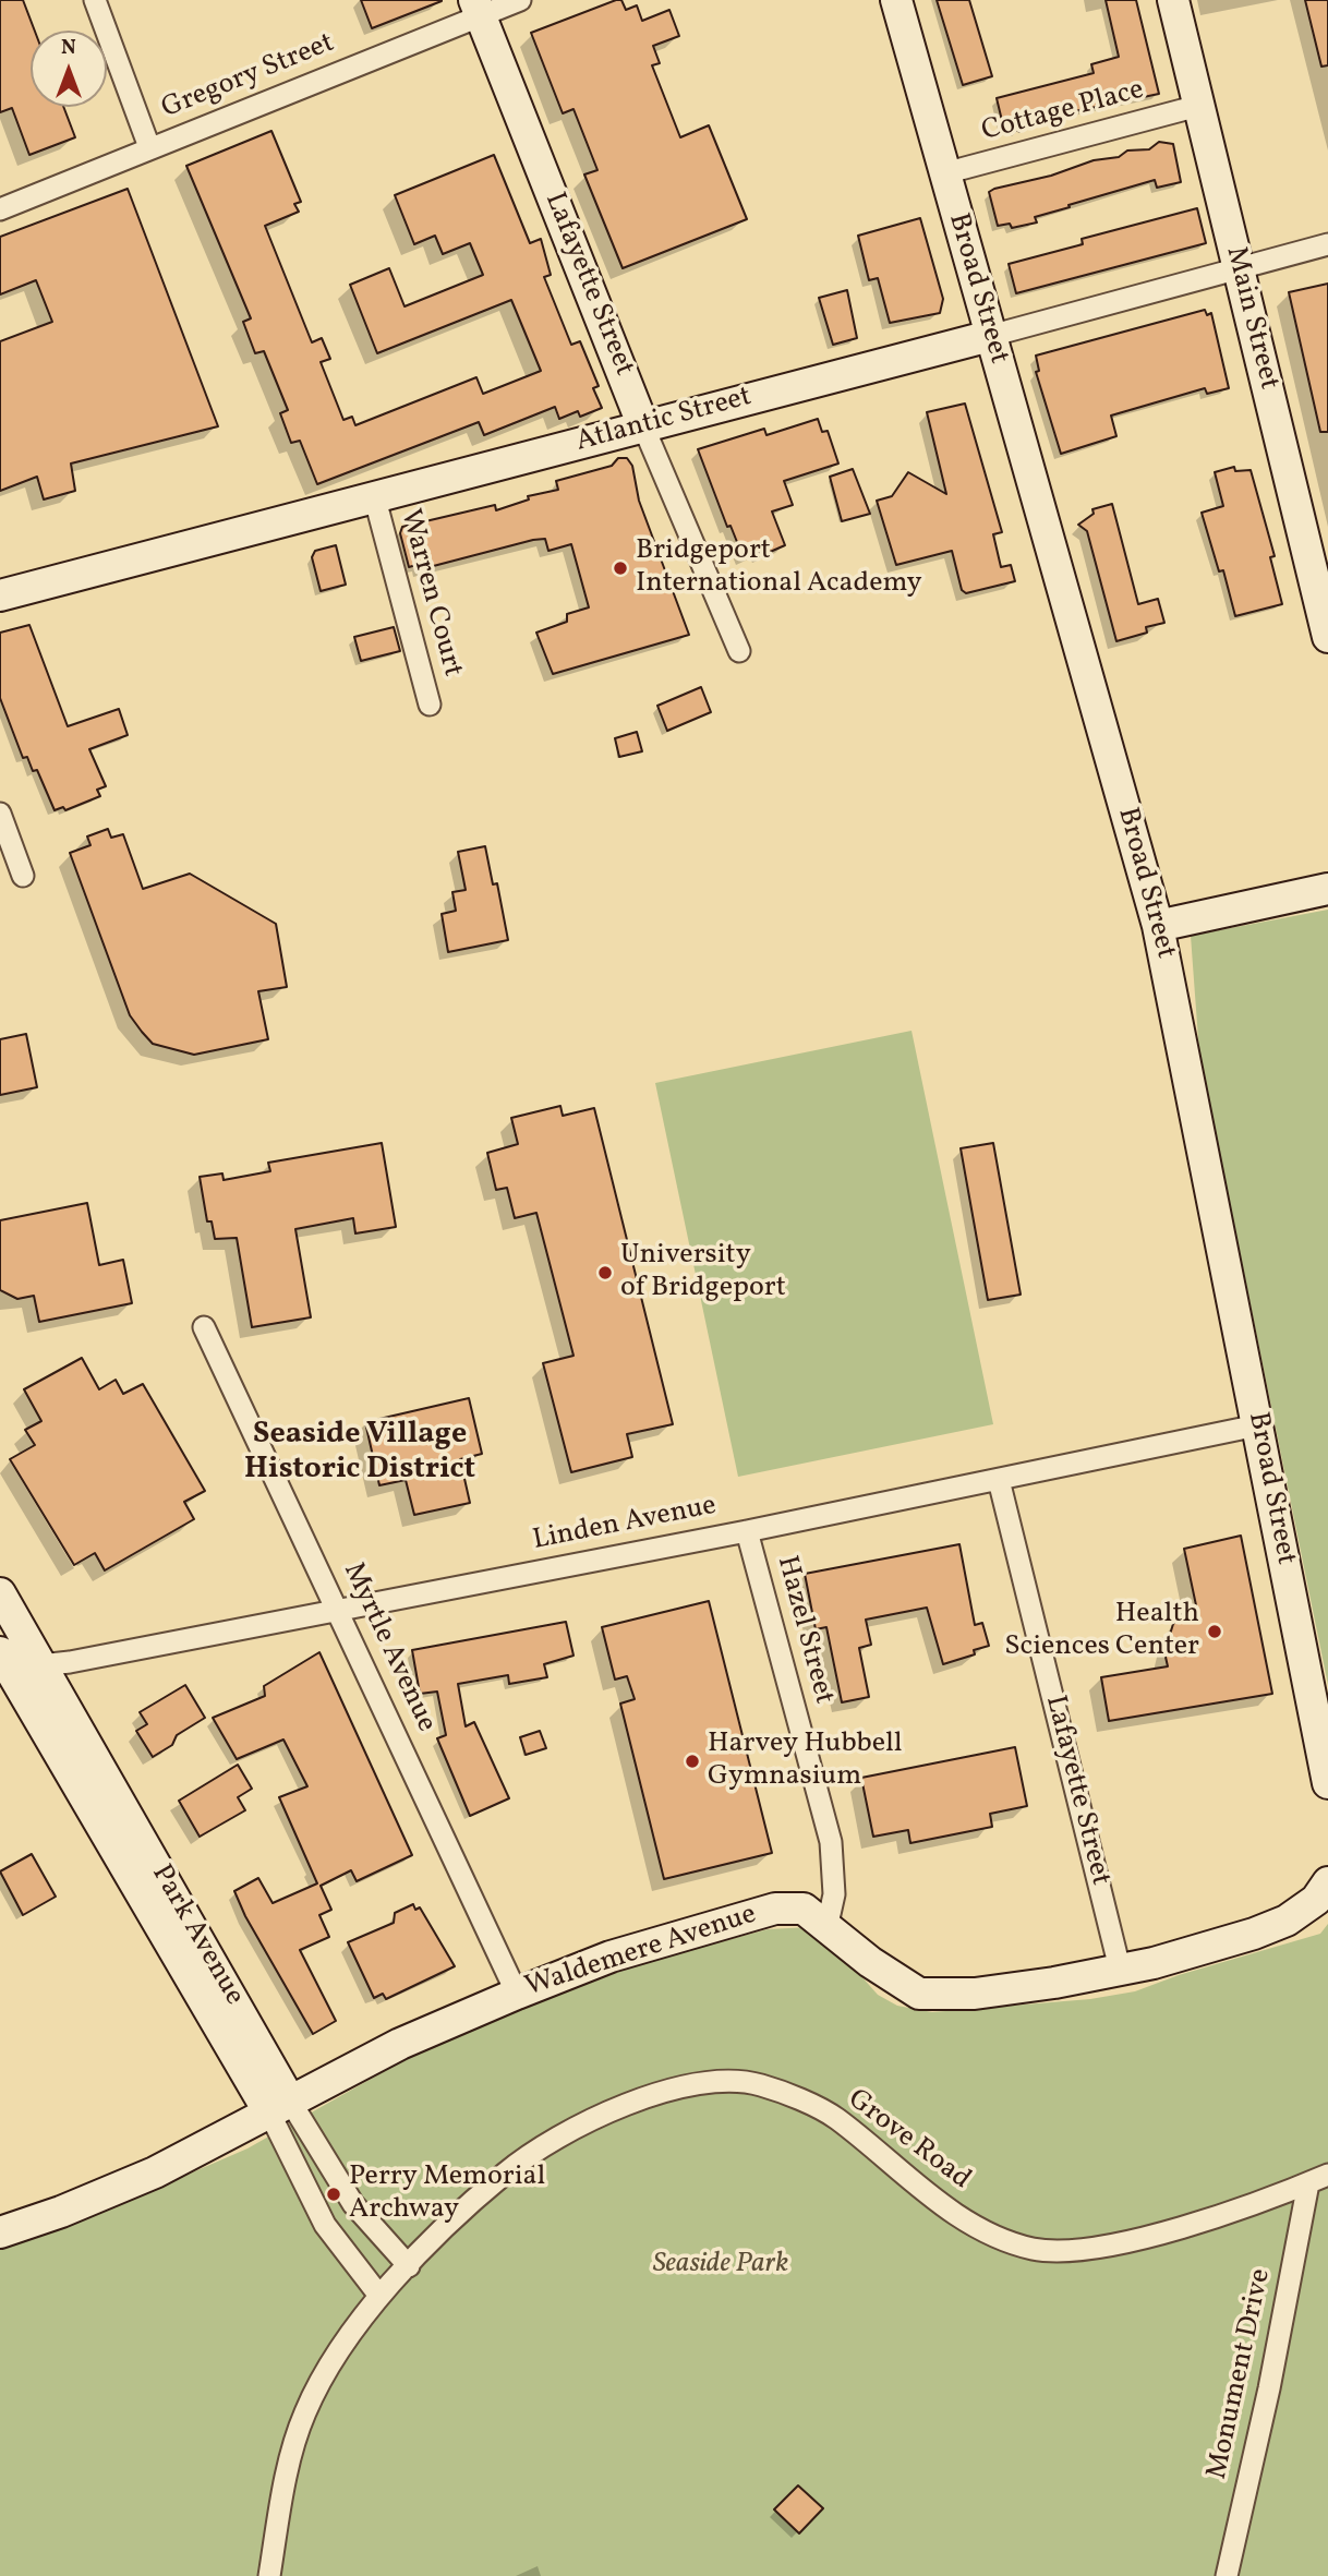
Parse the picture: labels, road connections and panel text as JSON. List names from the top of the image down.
{
  "streets": {
    "street": [
      "Gregory Street",
      "Cottage Place",
      "Lafayette Street",
      "Broad Street",
      "Main Street",
      "Atlantic Street",
      "Warren Court",
      "Linden Avenue",
      "Hazel Street",
      "Myrtle Avenue",
      "Park Avenue",
      "Waldemere Avenue",
      "Grove Road",
      "Monument Drive"
    ]
  },
  "crossings": [
    ["Gregory Street", "Lafayette Street"],
    ["Cottage Place", "Broad Street"],
    ["Cottage Place", "Main Street"],
    ["Lafayette Street", "Atlantic Street"],
    ["Lafayette Street", "Linden Avenue"],
    ["Lafayette Street", "Waldemere Avenue"],
    ["Broad Street", "Atlantic Street"],
    ["Broad Street", "Linden Avenue"],
    ["Main Street", "Atlantic Street"],
    ["Atlantic Street", "Warren Court"],
    ["Linden Avenue", "Hazel Street"],
    ["Linden Avenue", "Myrtle Avenue"],
    ["Linden Avenue", "Park Avenue"],
    ["Hazel Street", "Waldemere Avenue"],
    ["Myrtle Avenue", "Waldemere Avenue"],
    ["Park Avenue", "Waldemere Avenue"],
    ["Park Avenue", "Grove Road"],
    ["Grove Road", "Monument Drive"]
  ],
  "districts": ["Seaside Village Historic District"],
  "parks": ["Seaside Park"],
  "places": [
    "Bridgeport International Academy",
    "University of Bridgeport",
    "Health Sciences Center",
    "Harvey Hubbell Gymnasium",
    "Perry Memorial Archway"
  ],
  "north": "top"
}
